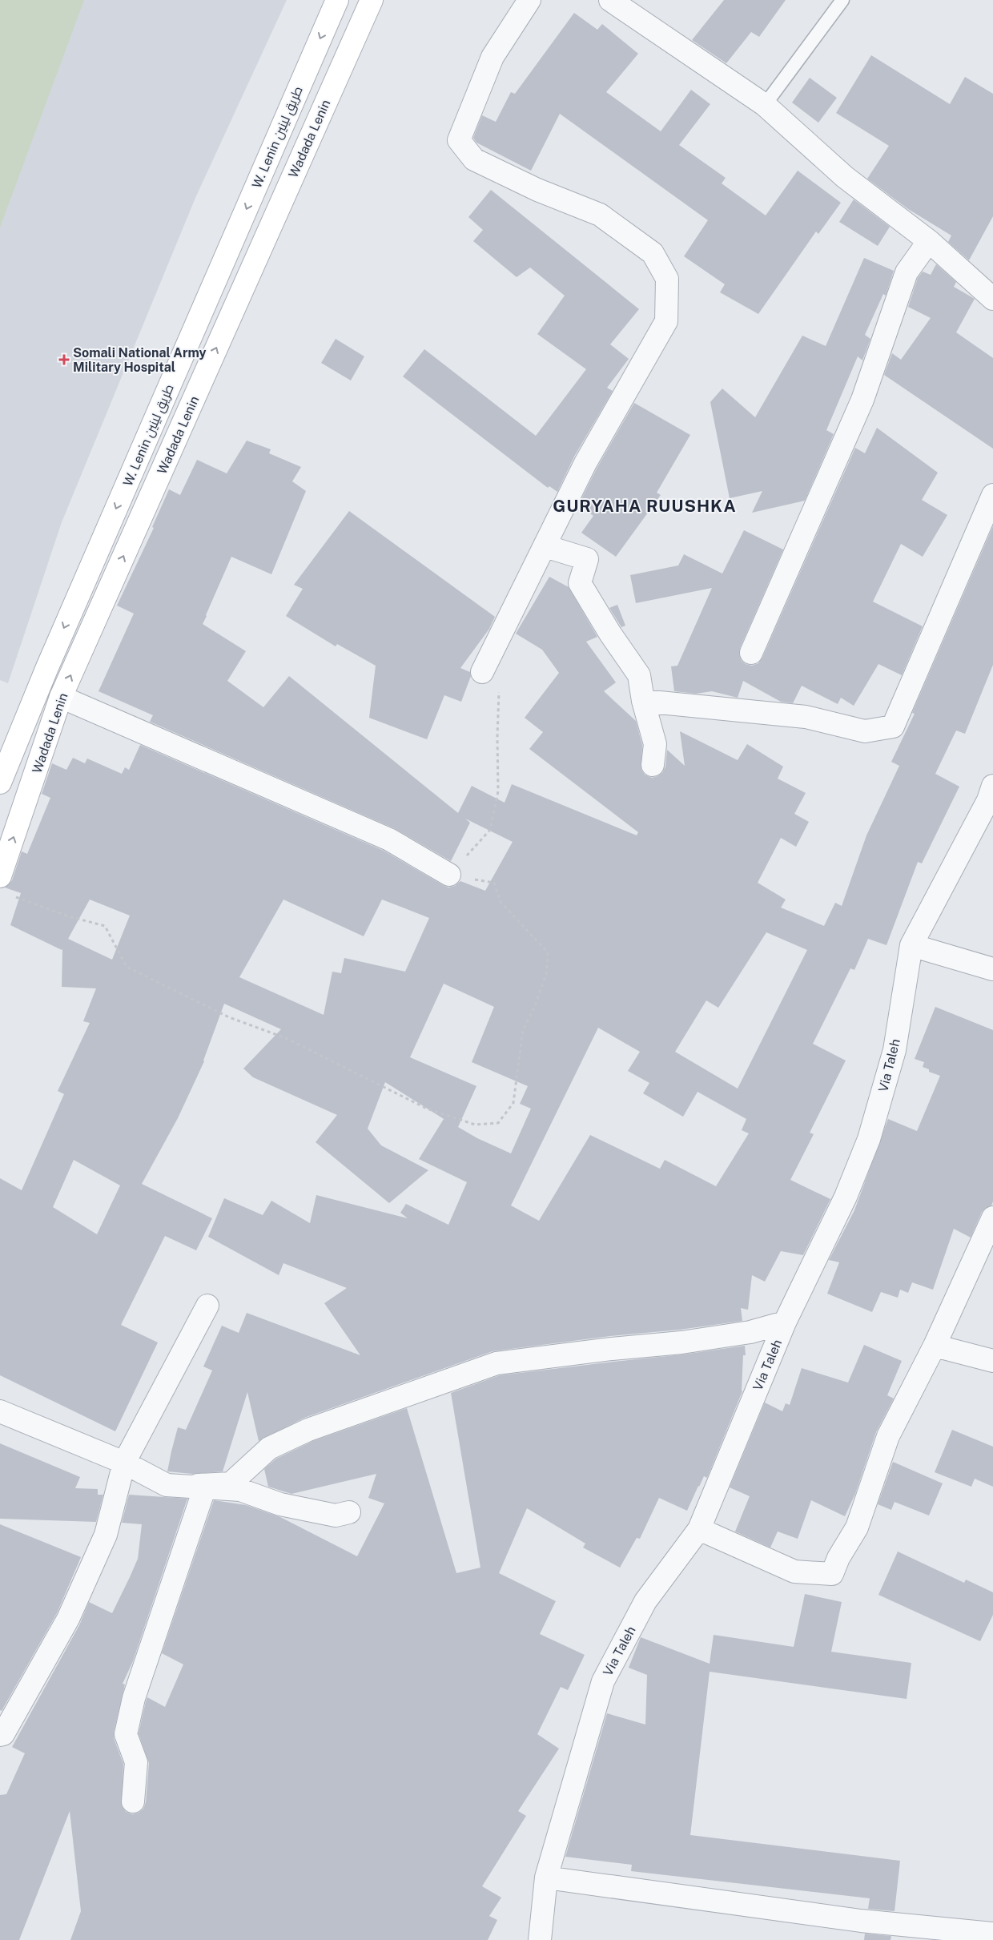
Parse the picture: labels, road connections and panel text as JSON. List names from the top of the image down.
{
  "streets": {
    "main road": ["W. Lenin طريق لينين", "Wadada Lenin"],
    "street": ["Via Taleh"]
  },
  "one_way": ["W. Lenin طريق لينين", "Wadada Lenin"],
  "districts": ["GURYAHA RUUSHKA"],
  "places": {
    "health": ["Somali National Army Military Hospital"]
  }
}
